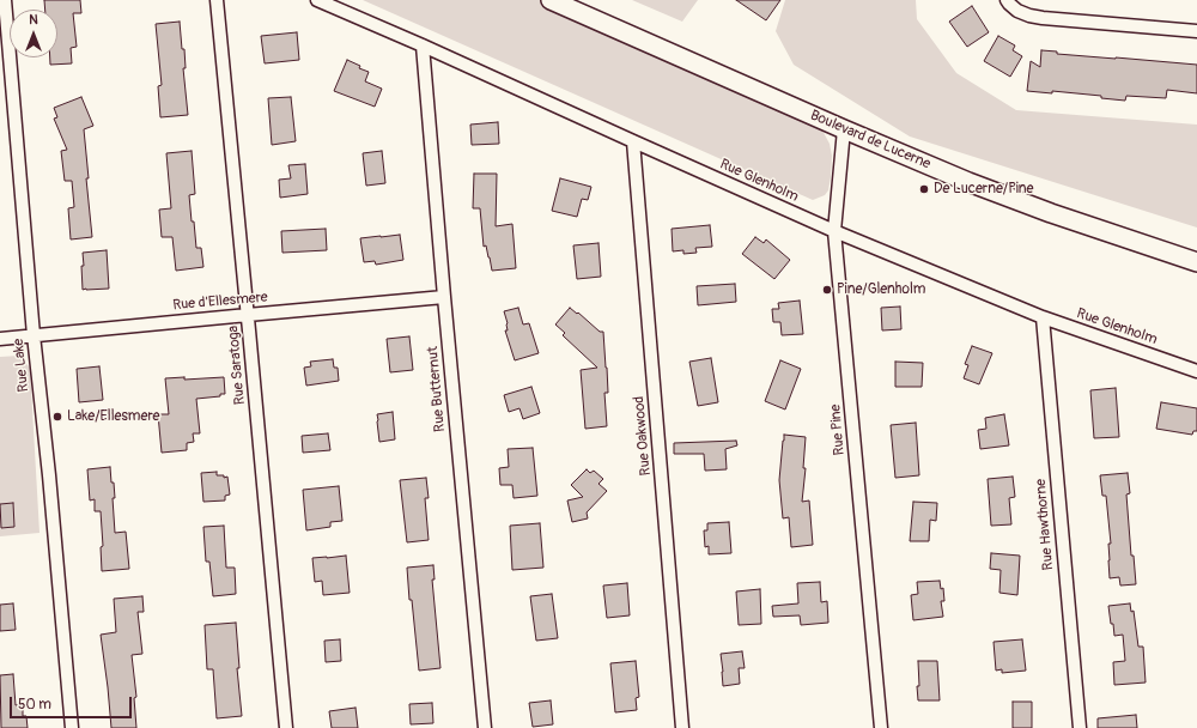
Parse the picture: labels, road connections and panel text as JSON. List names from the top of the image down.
{
  "streets": {
    "main road": ["Boulevard de Lucerne"],
    "street": [
      "Rue Glenholm",
      "Rue d'Ellesmere",
      "Rue Lake",
      "Rue Saratoga",
      "Rue Butternut",
      "Rue Pine",
      "Rue Oakwood",
      "Rue Hawthorne"
    ]
  },
  "crossings": [
    ["Boulevard de Lucerne", "Rue Pine"],
    ["Rue Glenholm", "Rue Butternut"],
    ["Rue Glenholm", "Rue Pine"],
    ["Rue Glenholm", "Rue Oakwood"],
    ["Rue Glenholm", "Rue Hawthorne"],
    ["Rue d'Ellesmere", "Rue Lake"],
    ["Rue d'Ellesmere", "Rue Saratoga"],
    ["Rue d'Ellesmere", "Rue Butternut"]
  ],
  "places": ["De Lucerne/Pine", "Pine/Glenholm", "Lake/Ellesmere"],
  "scale_bar": "50 m",
  "north": "top"
}
